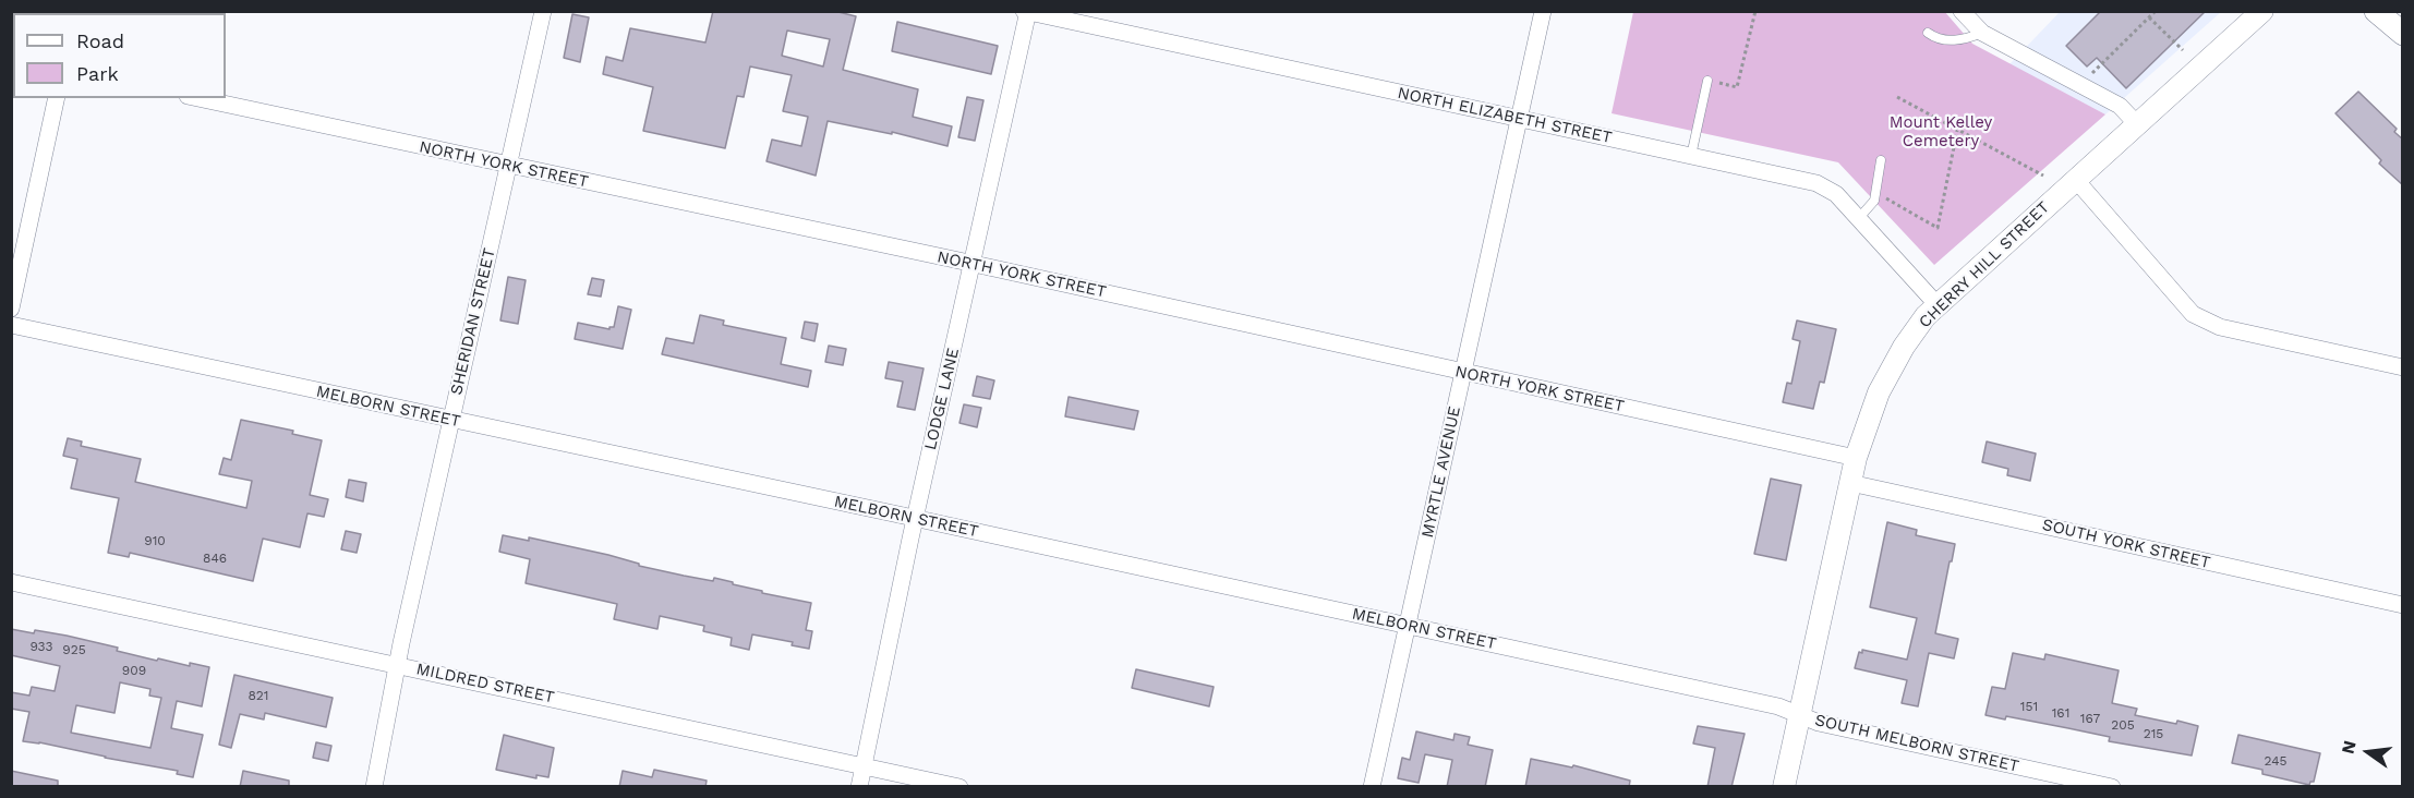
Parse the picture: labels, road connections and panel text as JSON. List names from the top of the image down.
{
  "streets": {
    "street": [
      "NORTH ELIZABETH STREET",
      "NORTH YORK STREET",
      "CHERRY HILL STREET",
      "SHERIDAN STREET",
      "LODGE LANE",
      "MELBORN STREET",
      "MYRTLE AVENUE",
      "SOUTH YORK STREET",
      "MILDRED STREET",
      "SOUTH MELBORN STREET"
    ]
  },
  "crossings": [
    ["NORTH ELIZABETH STREET", "CHERRY HILL STREET"],
    ["NORTH ELIZABETH STREET", "LODGE LANE"],
    ["NORTH ELIZABETH STREET", "MYRTLE AVENUE"],
    ["NORTH YORK STREET", "CHERRY HILL STREET"],
    ["NORTH YORK STREET", "SHERIDAN STREET"],
    ["NORTH YORK STREET", "LODGE LANE"],
    ["NORTH YORK STREET", "MYRTLE AVENUE"],
    ["CHERRY HILL STREET", "MELBORN STREET"],
    ["CHERRY HILL STREET", "SOUTH YORK STREET"],
    ["CHERRY HILL STREET", "SOUTH MELBORN STREET"],
    ["SHERIDAN STREET", "MELBORN STREET"],
    ["SHERIDAN STREET", "MILDRED STREET"],
    ["LODGE LANE", "MELBORN STREET"],
    ["LODGE LANE", "MILDRED STREET"],
    ["MELBORN STREET", "MYRTLE AVENUE"],
    ["MELBORN STREET", "SOUTH MELBORN STREET"]
  ],
  "parks": ["Mount Kelley Cemetery"],
  "house_numbers": [
    "910",
    "846",
    "933",
    "925",
    "909",
    "821",
    "151",
    "161",
    "167",
    "205",
    "215",
    "245"
  ],
  "legend": ["Road", "Park"],
  "north": "left"
}
